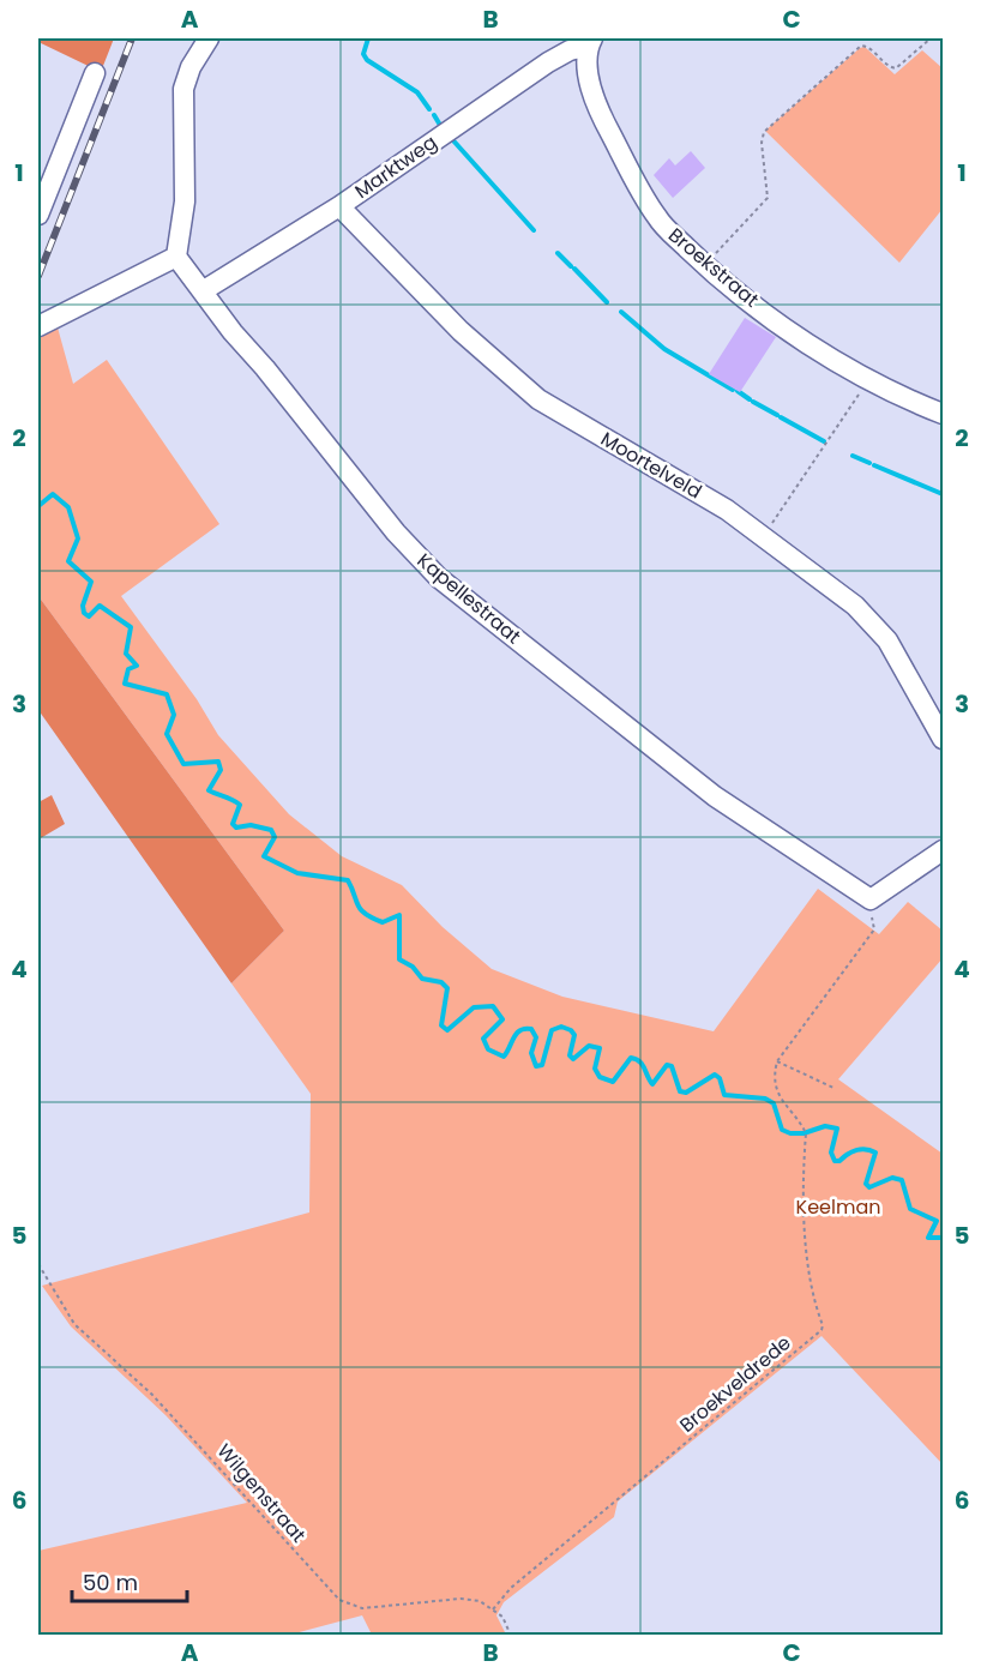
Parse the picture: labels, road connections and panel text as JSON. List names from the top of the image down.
{
  "streets": {
    "street": [
      "Marktweg",
      "Broekstraat",
      "Moortelveld",
      "Kapellestraat"
    ],
    "path": ["Broekveldrede", "Wilgenstraat"]
  },
  "crossings": [
    ["Marktweg", "Broekstraat"],
    ["Marktweg", "Moortelveld"],
    ["Marktweg", "Kapellestraat"],
    ["Broekveldrede", "Wilgenstraat"]
  ],
  "parks": ["Keelman"],
  "scale_bar": "50 m",
  "grid": {
    "columns": ["A", "B", "C"],
    "rows": [
      "1",
      "2",
      "3",
      "4",
      "5",
      "6"
    ]
  }
}
